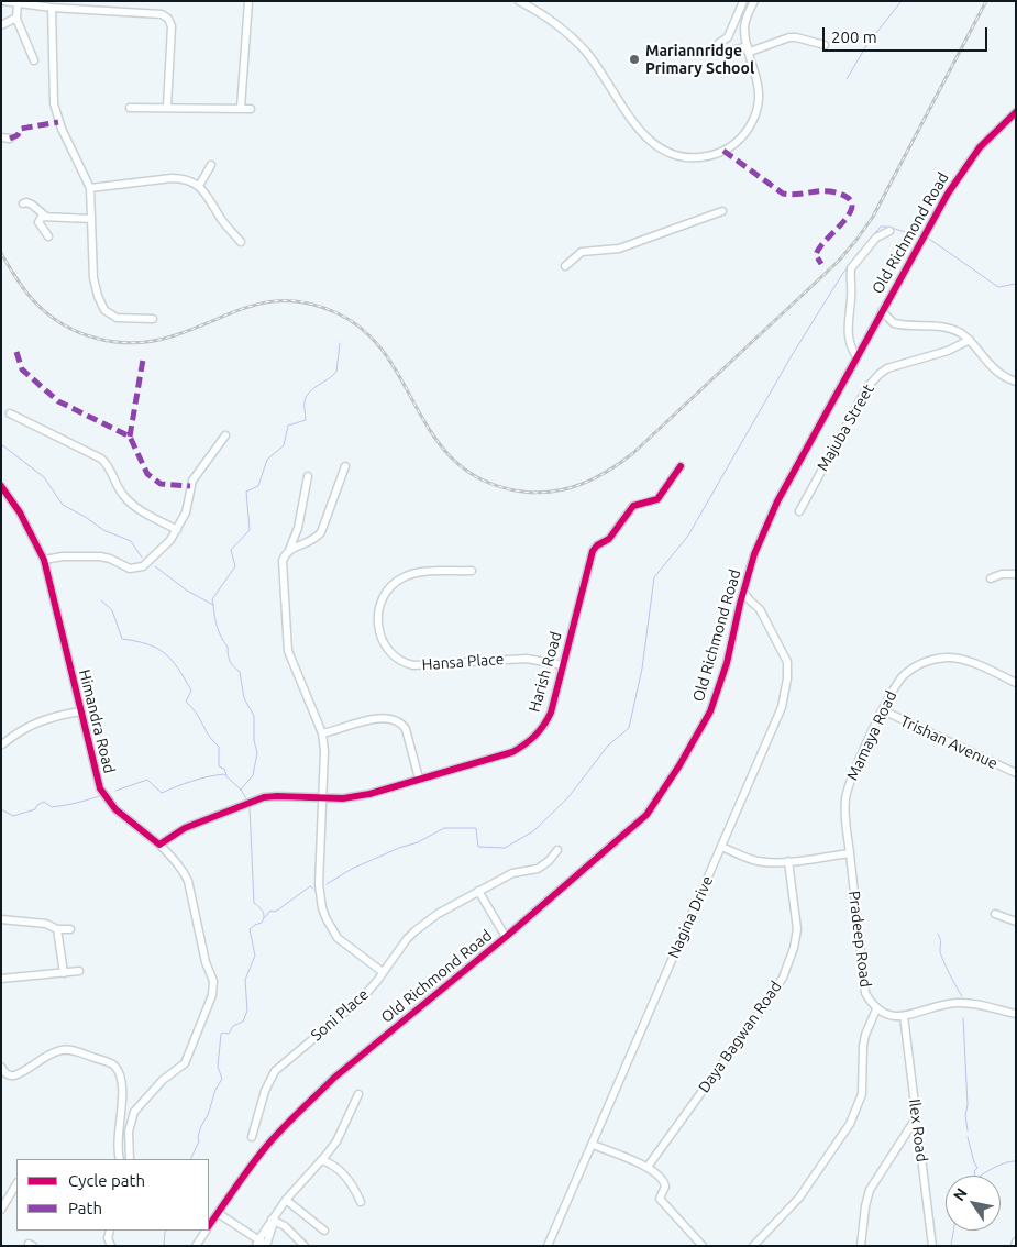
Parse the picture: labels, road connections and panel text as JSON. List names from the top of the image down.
{
  "streets": {
    "street": [
      "Old Richmond Road",
      "Majuba Street",
      "Hansa Place",
      "Harish Road",
      "Himandra Road",
      "Mamaya Road",
      "Trishan Avenue",
      "Nagina Drive",
      "Pradeep Road",
      "Soni Place",
      "Daya Bagwan Road",
      "Ilex Road"
    ]
  },
  "crossings": [
    ["Old Richmond Road", "Nagina Drive"],
    ["Hansa Place", "Harish Road"],
    ["Mamaya Road", "Trishan Avenue"],
    ["Mamaya Road", "Pradeep Road"]
  ],
  "places": ["Mariannridge Primary School"],
  "legend": ["Cycle path", "Path"],
  "scale_bar": "200 m",
  "north": "top left"
}
